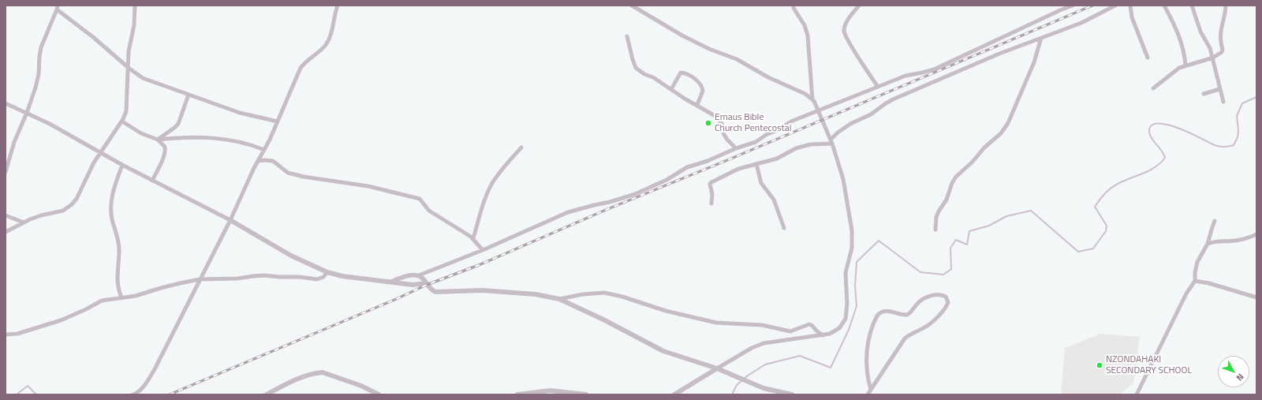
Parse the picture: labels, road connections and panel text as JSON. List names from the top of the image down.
{
  "places": ["Emaus Bible Church Pentecostal", "NZONDAHAKI SECONDARY SCHOOL"],
  "north": "bottom right"
}
